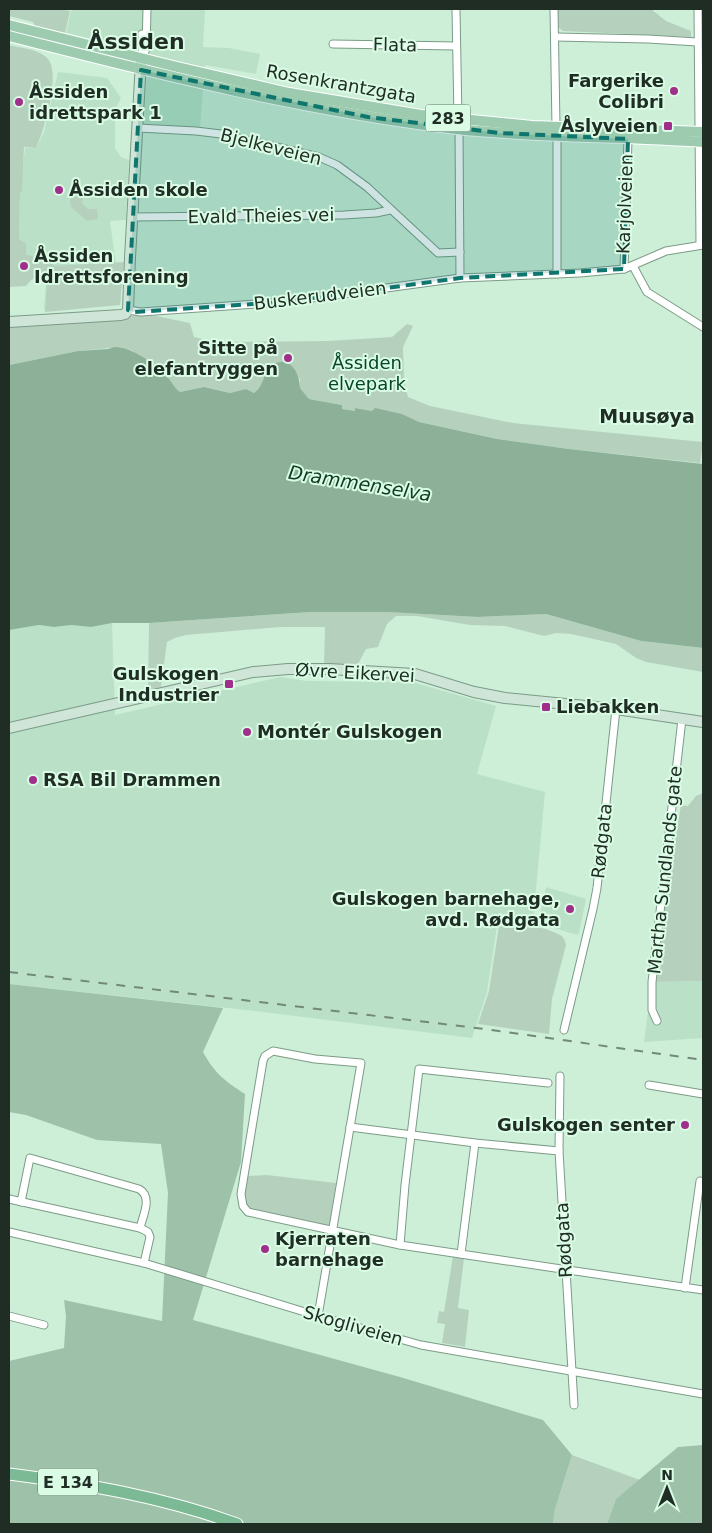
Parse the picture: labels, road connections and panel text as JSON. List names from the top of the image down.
{
  "streets": {
    "highway": ["E 134"],
    "main road": [
      "Rosenkrantzgata",
      "283",
      "Buskerudveien",
      "Øvre Eikervei"
    ],
    "street": [
      "Flata",
      "Bjelkeveien",
      "Karjolveien",
      "Evald Theies vei",
      "Rødgata",
      "Martha Sundlands gate",
      "Skogliveien"
    ]
  },
  "crossings": [
    ["Rosenkrantzgata", "Karjolveien"],
    ["Bjelkeveien", "Evald Theies vei"],
    ["Karjolveien", "Buskerudveien"],
    ["Øvre Eikervei", "Rødgata"],
    ["Øvre Eikervei", "Martha Sundlands gate"],
    ["Rødgata", "Skogliveien"]
  ],
  "districts": ["Åssiden", "Muusøya"],
  "water": ["Drammenselva"],
  "parks": ["Åssiden elvepark"],
  "places": {
    "other": [
      "Fargerike Colibri",
      "Åssiden idrettspark 1",
      "Åssiden skole",
      "Åssiden Idrettsforening",
      "Sitte på elefantryggen",
      "Montér Gulskogen",
      "RSA Bil Drammen",
      "Gulskogen barnehage, avd. Rødgata",
      "Gulskogen senter",
      "Kjerraten barnehage"
    ],
    "transit": ["Åslyveien", "Gulskogen Industrier", "Liebakken"]
  },
  "north": "top"
}
